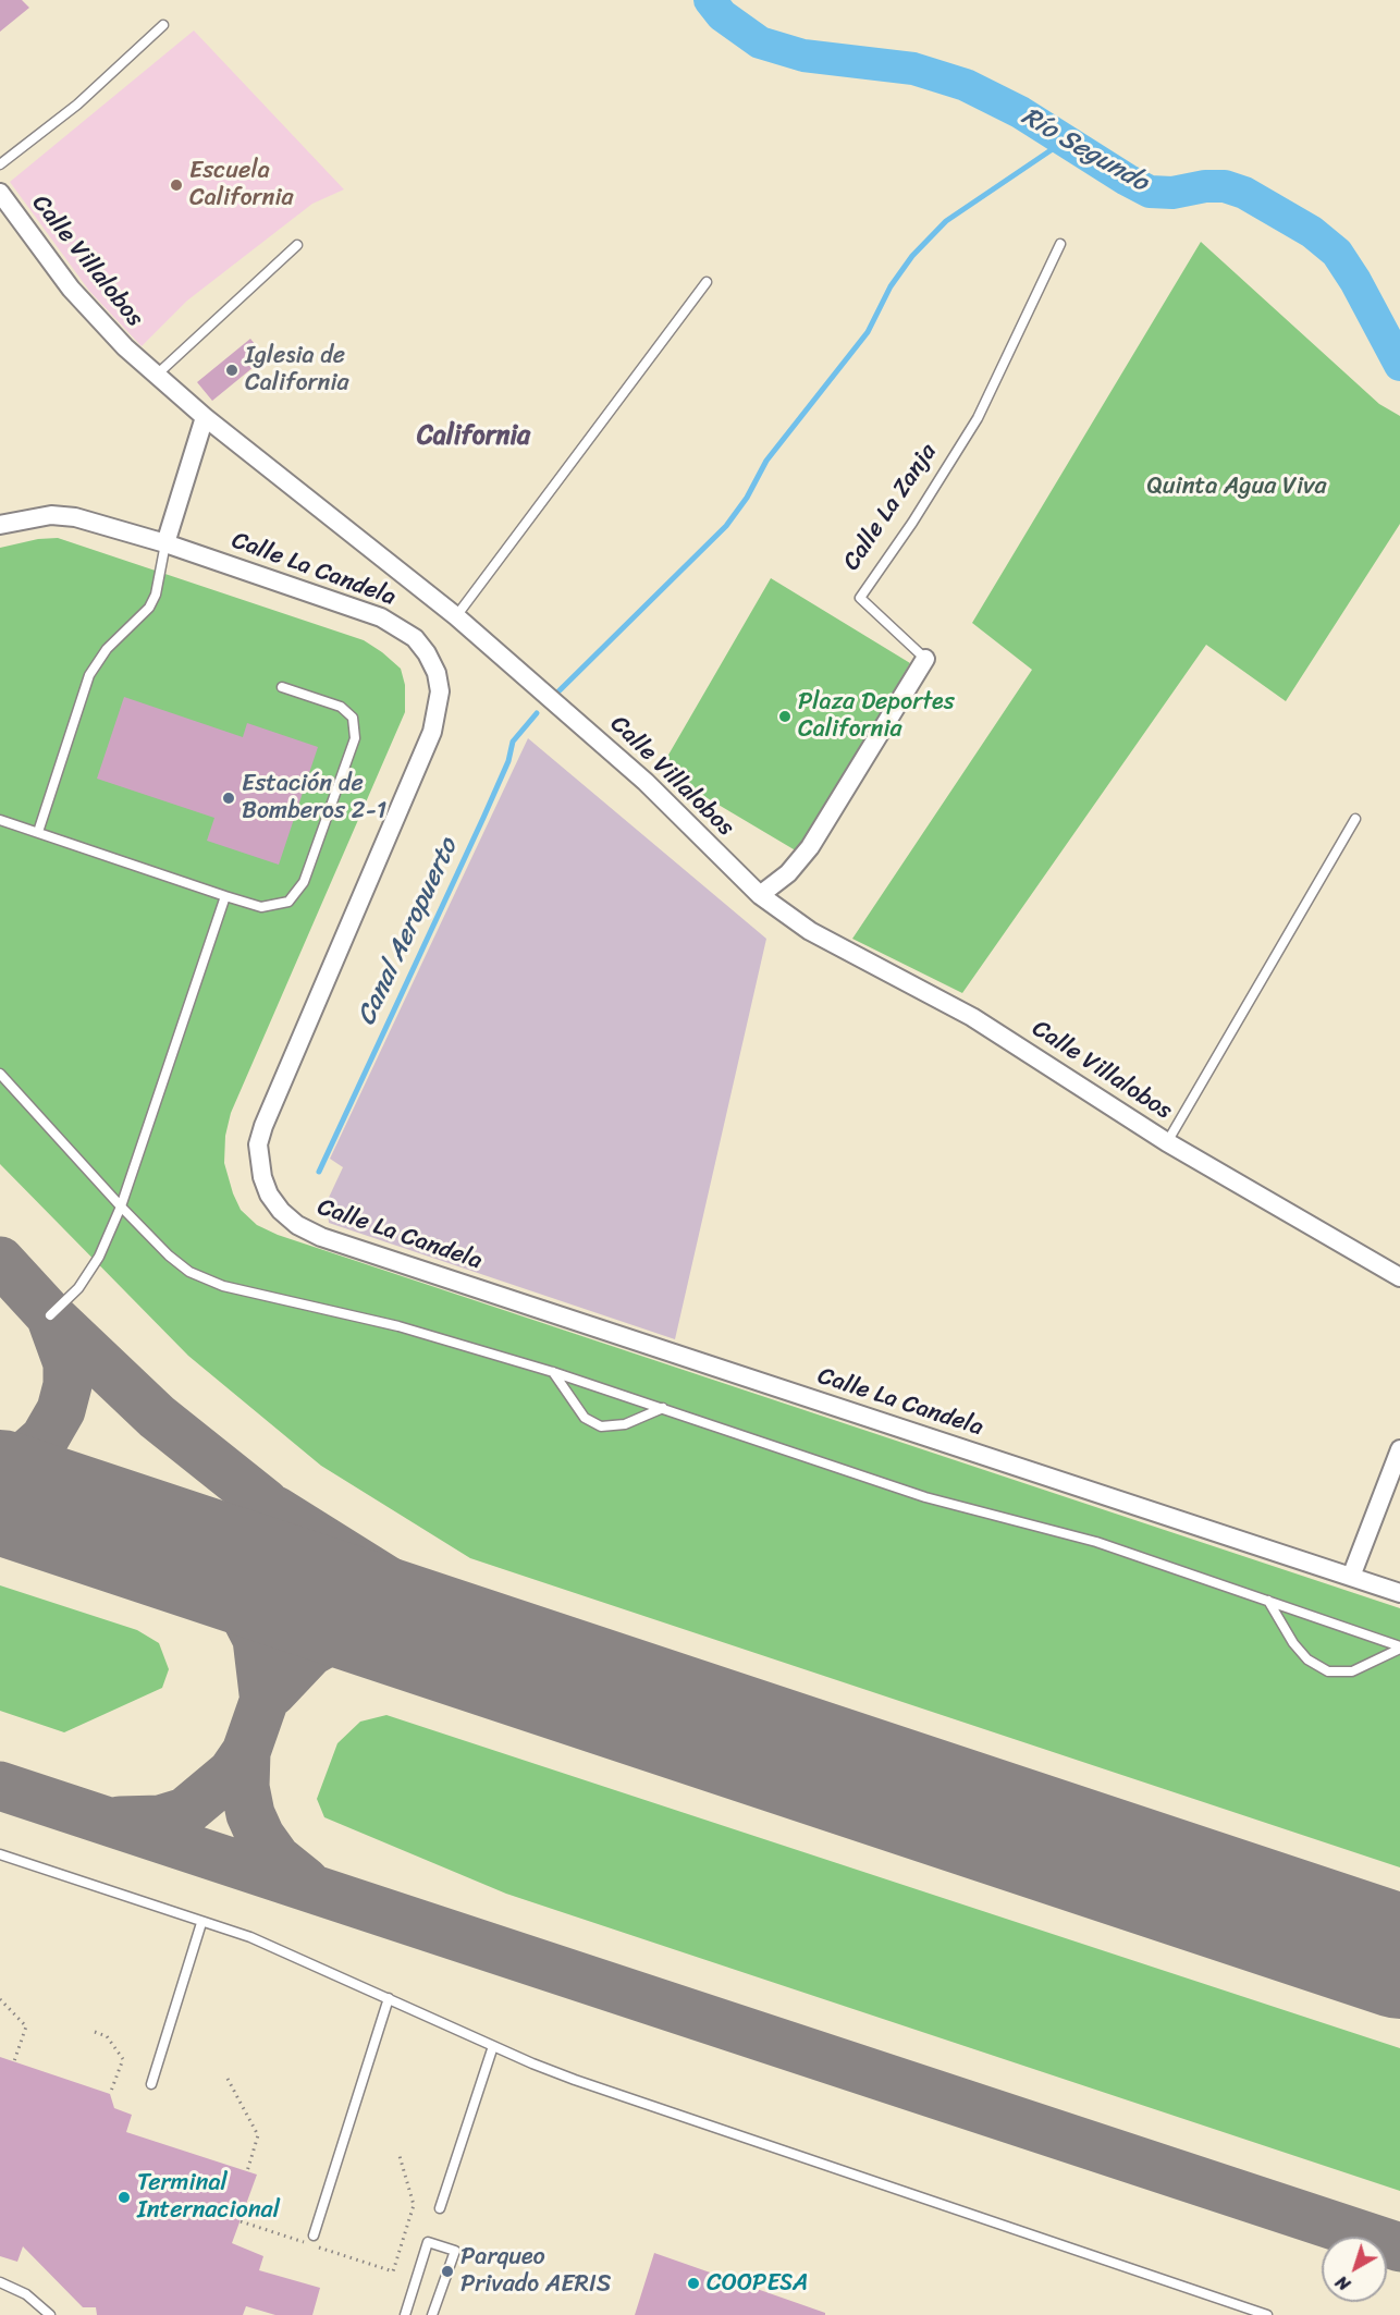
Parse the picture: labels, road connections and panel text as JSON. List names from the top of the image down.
{
  "streets": {
    "street": ["Calle Villalobos", "Calle La Zanja", "Calle La Candela"]
  },
  "crossings": [
    ["Calle Villalobos", "Calle La Zanja"]
  ],
  "districts": ["California"],
  "water": ["Río Segundo", "Canal Aeropuerto"],
  "parks": ["Quinta Agua Viva"],
  "places": [
    "Escuela California",
    "Iglesia de California",
    "Plaza Deportes California",
    "Estación de Bomberos 2-1",
    "Terminal Internacional",
    "Parqueo Privado AERIS",
    "COOPESA"
  ],
  "north": "bottom left"
}
